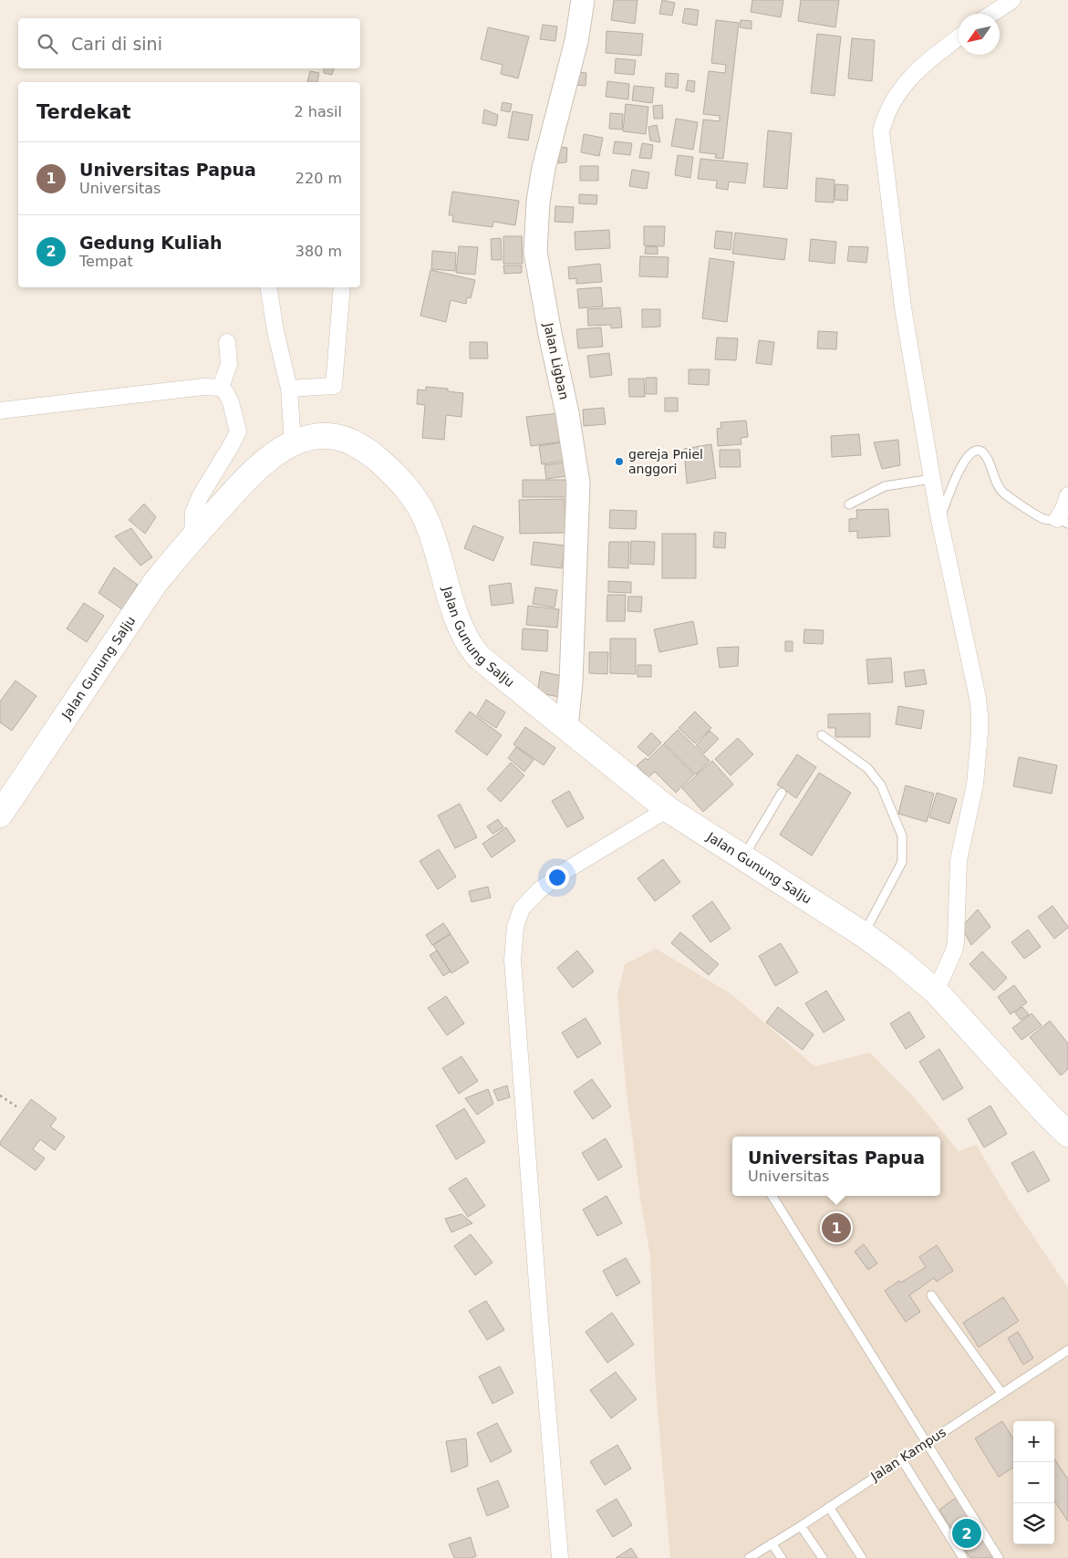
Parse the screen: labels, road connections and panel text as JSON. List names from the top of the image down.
{
  "streets": {
    "main road": ["Jalan Ligban", "Jalan Gunung Salju"],
    "lane": ["Jalan Kampus"]
  },
  "crossings": [
    ["Jalan Ligban", "Jalan Gunung Salju"]
  ],
  "places": ["gereja Pniel anggori"],
  "north": "bottom left",
  "page": {
    "search": "Cari di sini",
    "heading": ["Terdekat", "2 hasil"],
    "list": [
      {
        "mark": "1",
        "name": "Universitas Papua",
        "note": "Universitas",
        "value": "220 m"
      },
      {
        "mark": "2",
        "name": "Gedung Kuliah",
        "note": "Tempat",
        "value": "380 m"
      }
    ],
    "popup": ["Universitas Papua", "Universitas"],
    "pins": ["1", "2"],
    "map_buttons": ["+", "−"]
  }
}
